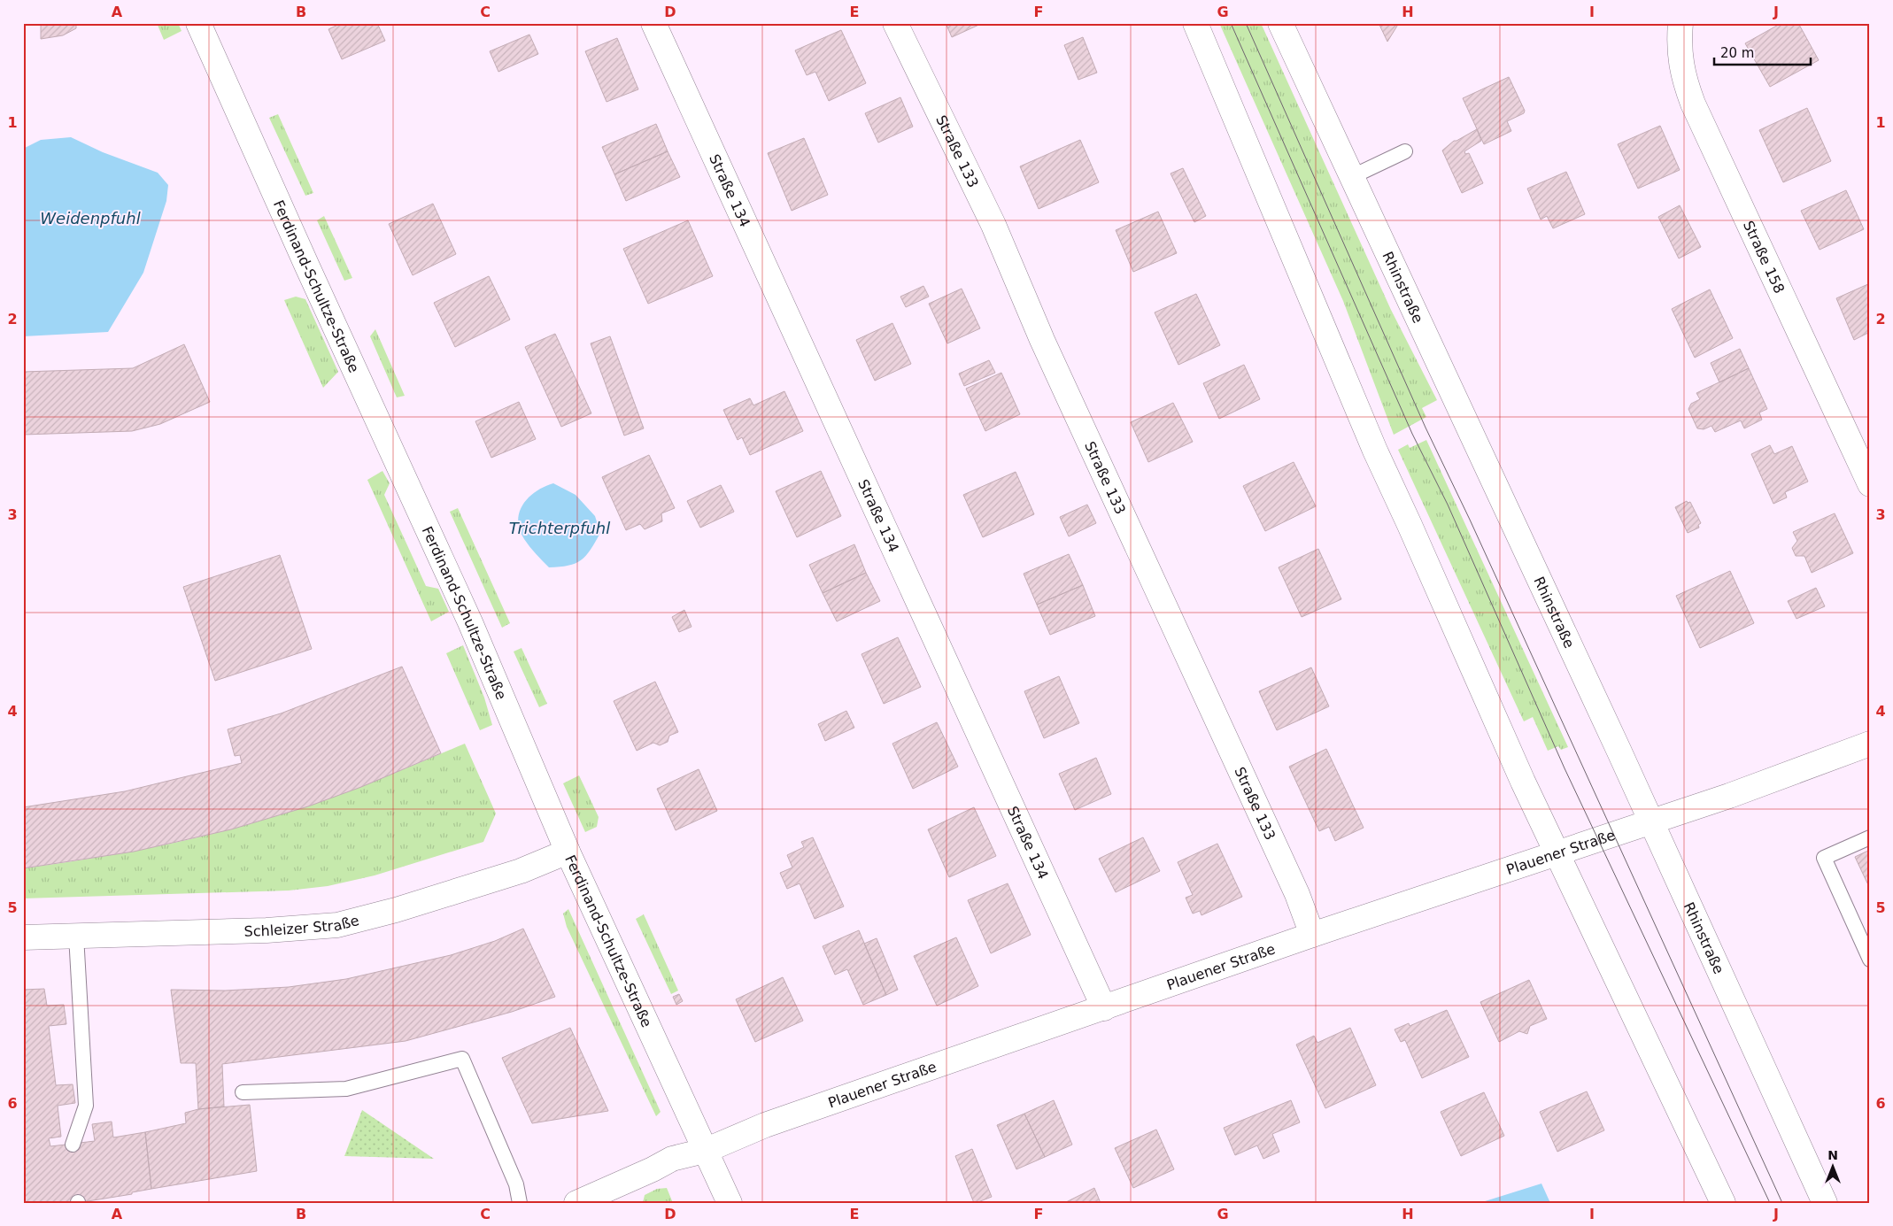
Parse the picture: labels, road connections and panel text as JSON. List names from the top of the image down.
{
  "streets": {
    "street": [
      "Straße 133",
      "Straße 134",
      "Straße 158",
      "Ferdinand-Schultze-Straße",
      "Rhinstraße",
      "Plauener Straße",
      "Schleizer Straße"
    ]
  },
  "crossings": [
    ["Straße 133", "Plauener Straße"],
    ["Straße 134", "Plauener Straße"],
    ["Ferdinand-Schultze-Straße", "Plauener Straße"],
    ["Ferdinand-Schultze-Straße", "Schleizer Straße"],
    ["Rhinstraße", "Plauener Straße"]
  ],
  "water": ["Weidenpfuhl", "Trichterpfuhl"],
  "scale_bar": "20 m",
  "north": "top",
  "grid": {
    "columns": [
      "A",
      "B",
      "C",
      "D",
      "E",
      "F",
      "G",
      "H",
      "I",
      "J"
    ],
    "rows": [
      "1",
      "2",
      "3",
      "4",
      "5",
      "6"
    ]
  }
}
